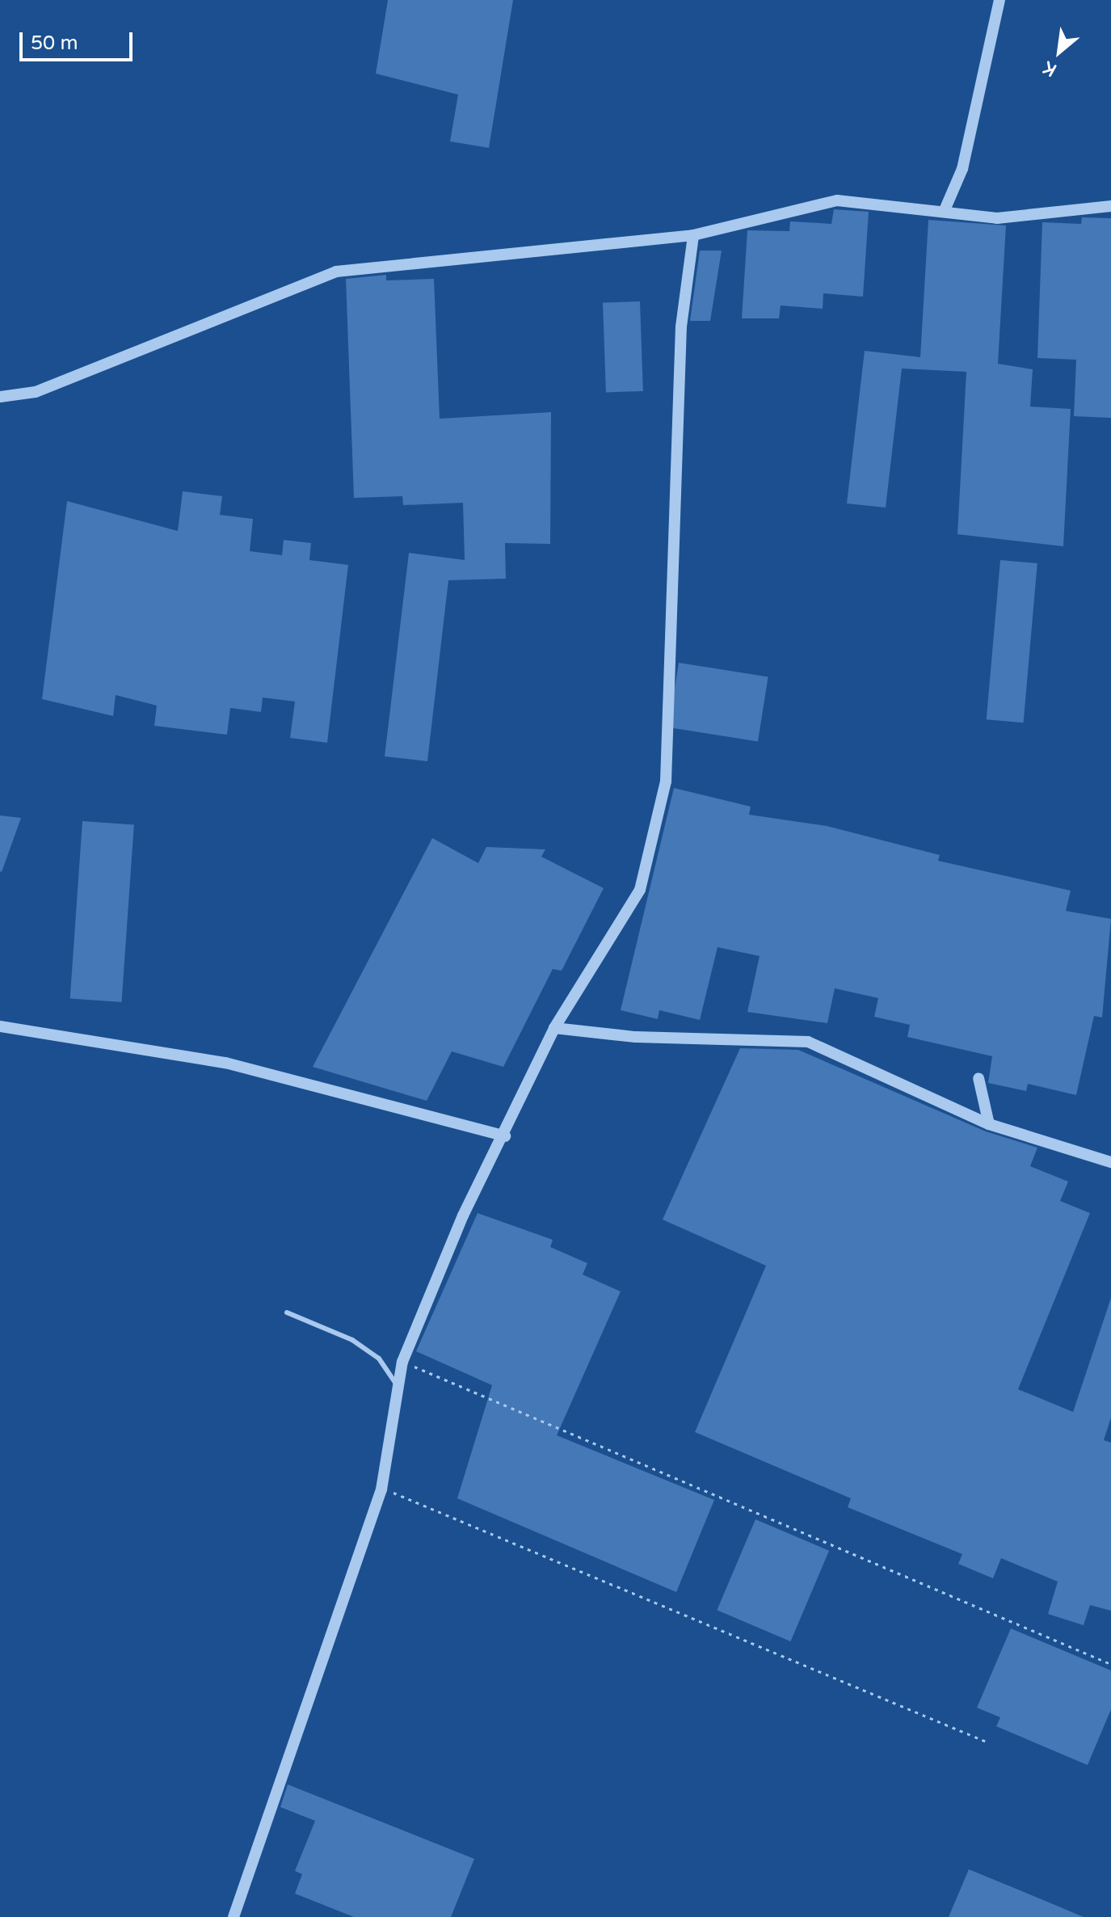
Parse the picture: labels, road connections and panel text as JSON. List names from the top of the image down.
{
  "scale_bar": "50 m",
  "north": "bottom left"
}
